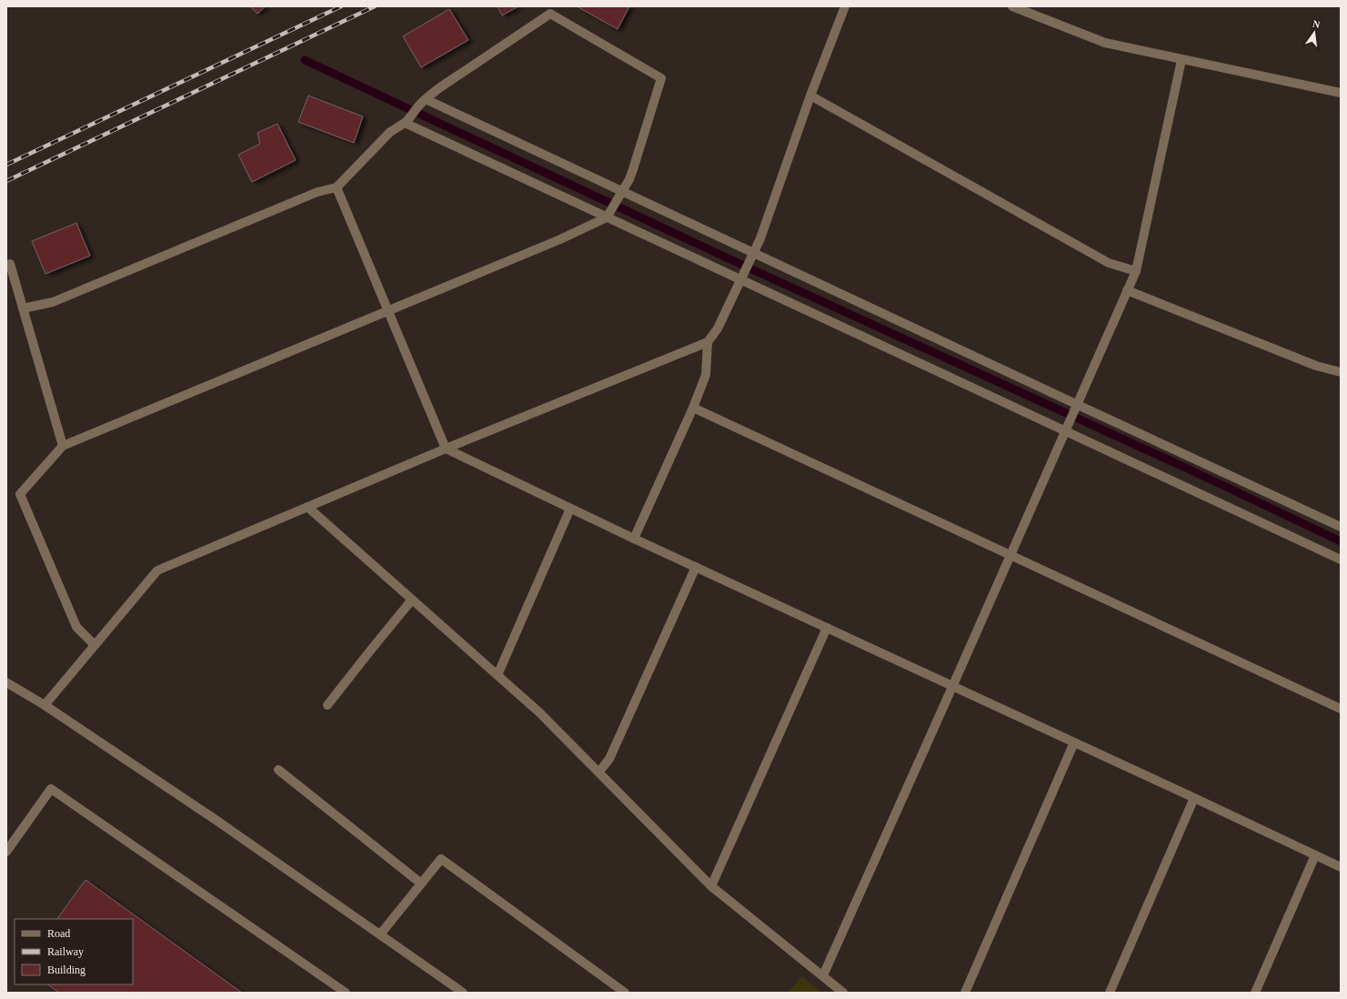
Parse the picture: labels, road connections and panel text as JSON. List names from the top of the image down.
{
  "legend": ["Road", "Railway", "Building"],
  "north": "top"
}
